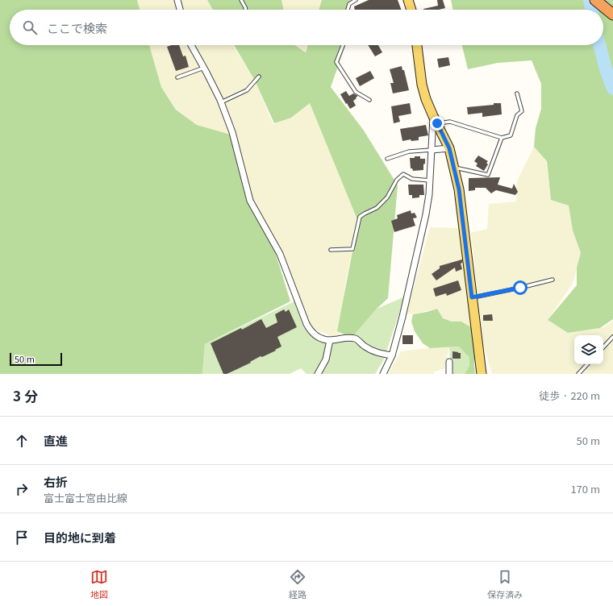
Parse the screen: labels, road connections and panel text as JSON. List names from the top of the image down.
{
  "scale_bar": "50 m",
  "page": {
    "search": "ここで検索",
    "scale": "50 m",
    "heading": ["3 分", "徒歩 · 220 m"],
    "list": [
      ["直進", "50 m"],
      ["右折", "富士富士宮由比線", "170 m"],
      "目的地に到着"
    ],
    "nav": ["地図", "経路", "保存済み"]
  }
}
